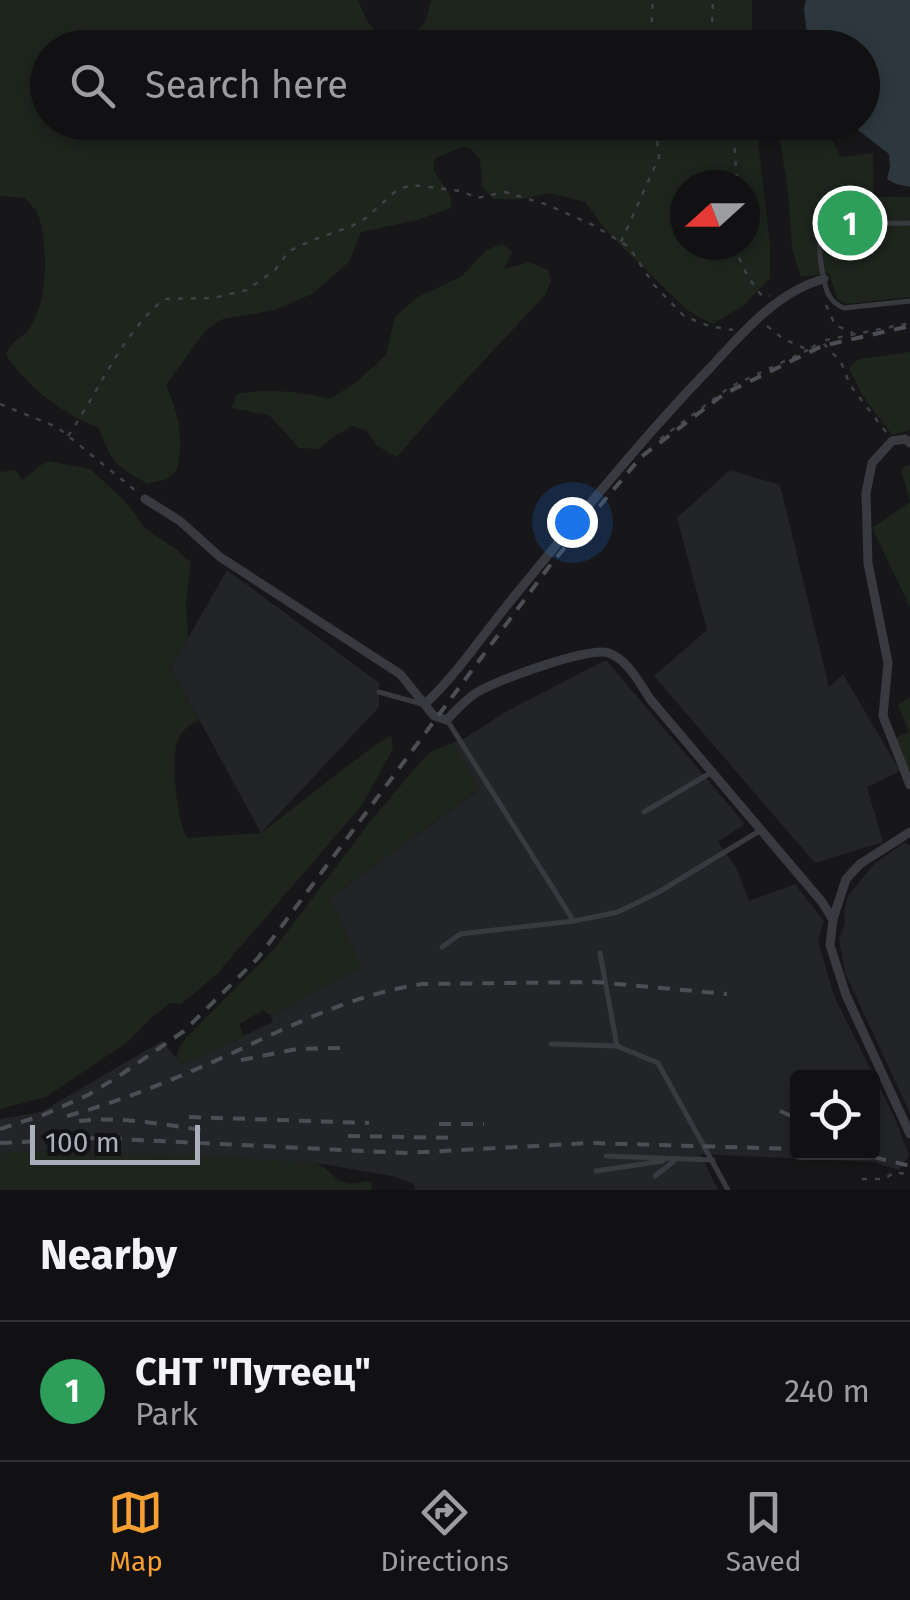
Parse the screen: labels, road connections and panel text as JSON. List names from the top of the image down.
{
  "scale_bar": "100 m",
  "north": "left",
  "page": {
    "search": "Search here",
    "pins": "1",
    "scale": "100 m",
    "heading": "Nearby",
    "list": [
      {
        "mark": "1",
        "name": "СНТ \"Путеец\"",
        "note": "Park",
        "value": "240 m"
      }
    ],
    "nav": ["Map", "Directions", "Saved"]
  }
}
